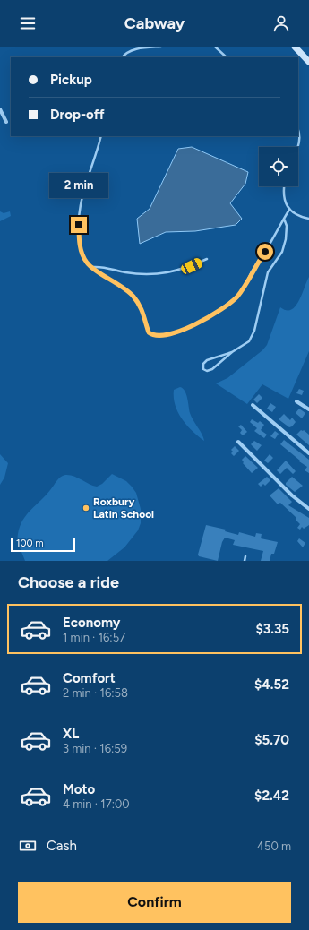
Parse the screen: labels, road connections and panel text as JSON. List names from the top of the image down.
{
  "places": ["Roxbury Latin School"],
  "scale_bar": "100 m",
  "page": {
    "header": "Cabway",
    "banner": ["Pickup", "Drop-off"],
    "bubble": "2 min",
    "scale": "100 m",
    "heading": "Choose a ride",
    "list": [
      {
        "name": "Economy",
        "note": "1 min · 16:57",
        "value": "$3.35"
      },
      {
        "name": "Comfort",
        "note": "2 min · 16:58",
        "value": "$4.52"
      },
      {
        "name": "XL",
        "note": "3 min · 16:59",
        "value": "$5.70"
      },
      {
        "name": "Moto",
        "note": "4 min · 17:00",
        "value": "$2.42"
      }
    ],
    "pay": ["Cash", "450 m"],
    "buttons": "Confirm"
  }
}
